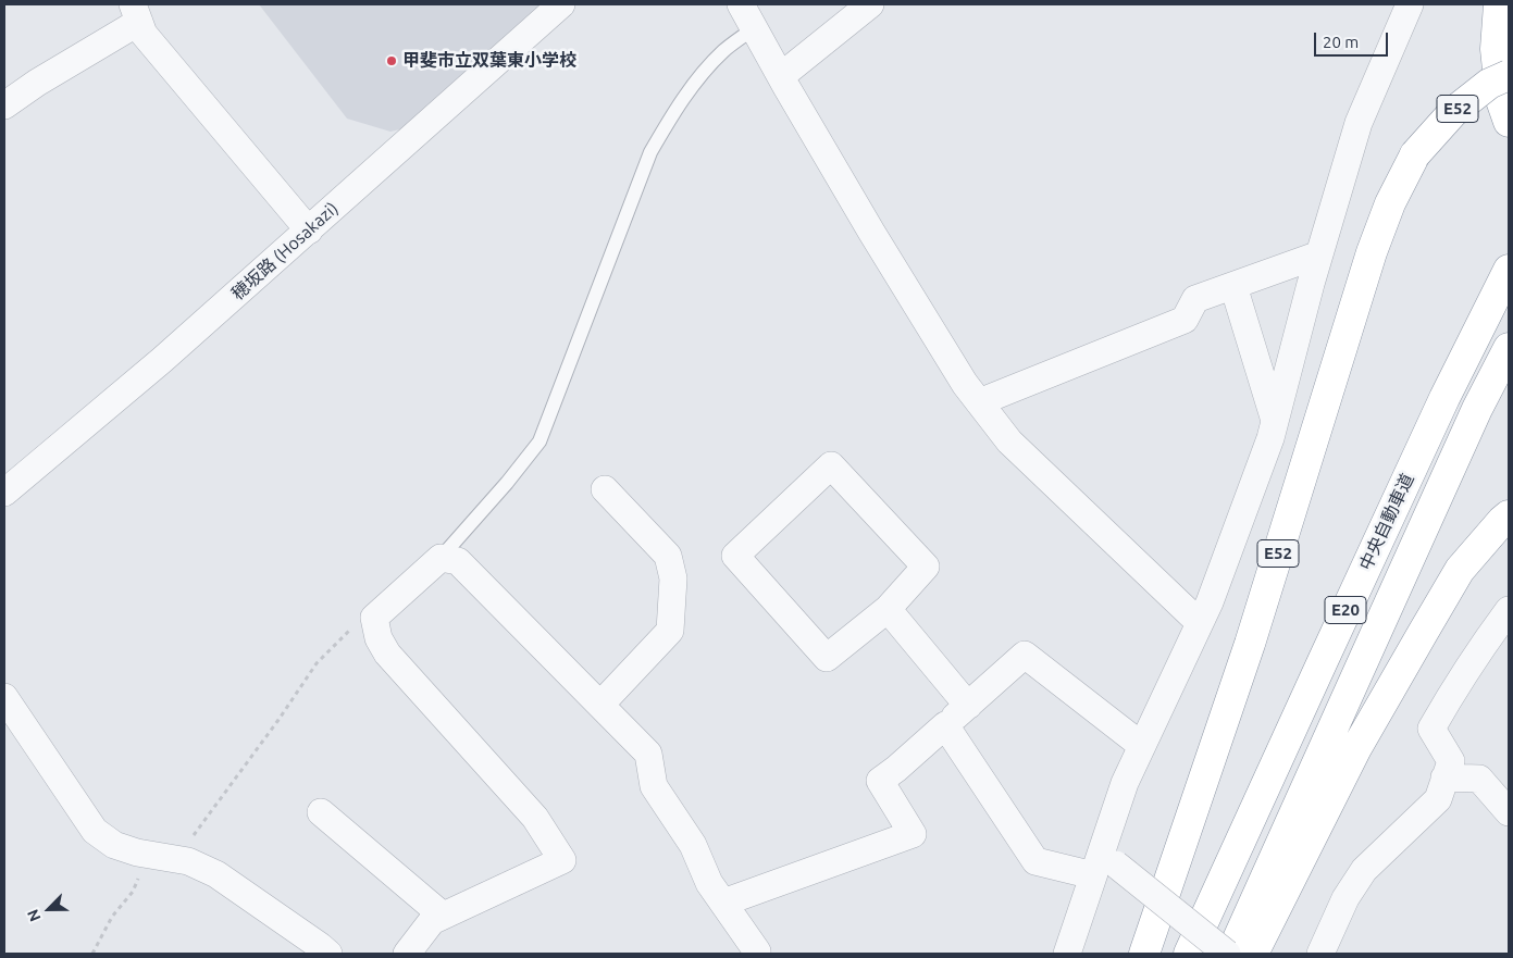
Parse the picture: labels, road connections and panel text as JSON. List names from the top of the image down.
{
  "streets": {
    "highway": ["E52", "中央自動車道", "E20"],
    "street": ["穂坂路 (Hosakazi)"]
  },
  "places": ["甲斐市立双葉東小学校"],
  "scale_bar": "20 m",
  "north": "bottom left"
}
